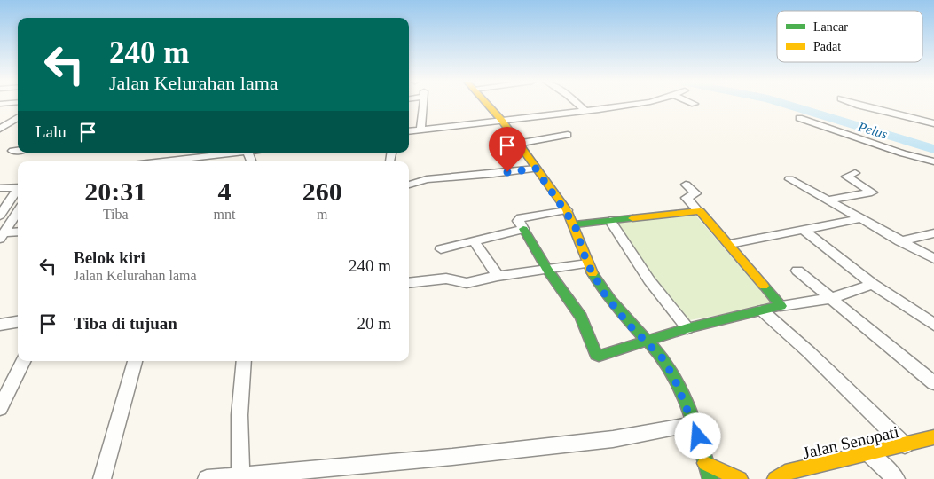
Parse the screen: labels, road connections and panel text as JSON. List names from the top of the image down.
{
  "streets": {
    "street": ["Jalan Senopati"]
  },
  "water": ["Pelus"],
  "legend": ["Lancar", "Padat"],
  "page": {
    "turn": ["240 m", "Jalan Kelurahan lama"],
    "then": "Lalu",
    "eta": [
      "20:31",
      "Tiba",
      "4",
      "mnt",
      "260",
      "m"
    ],
    "list": [
      {
        "name": "Belok kiri",
        "note": "Jalan Kelurahan lama",
        "value": "240 m"
      },
      {
        "name": "Tiba di tujuan",
        "value": "20 m"
      }
    ]
  }
}
